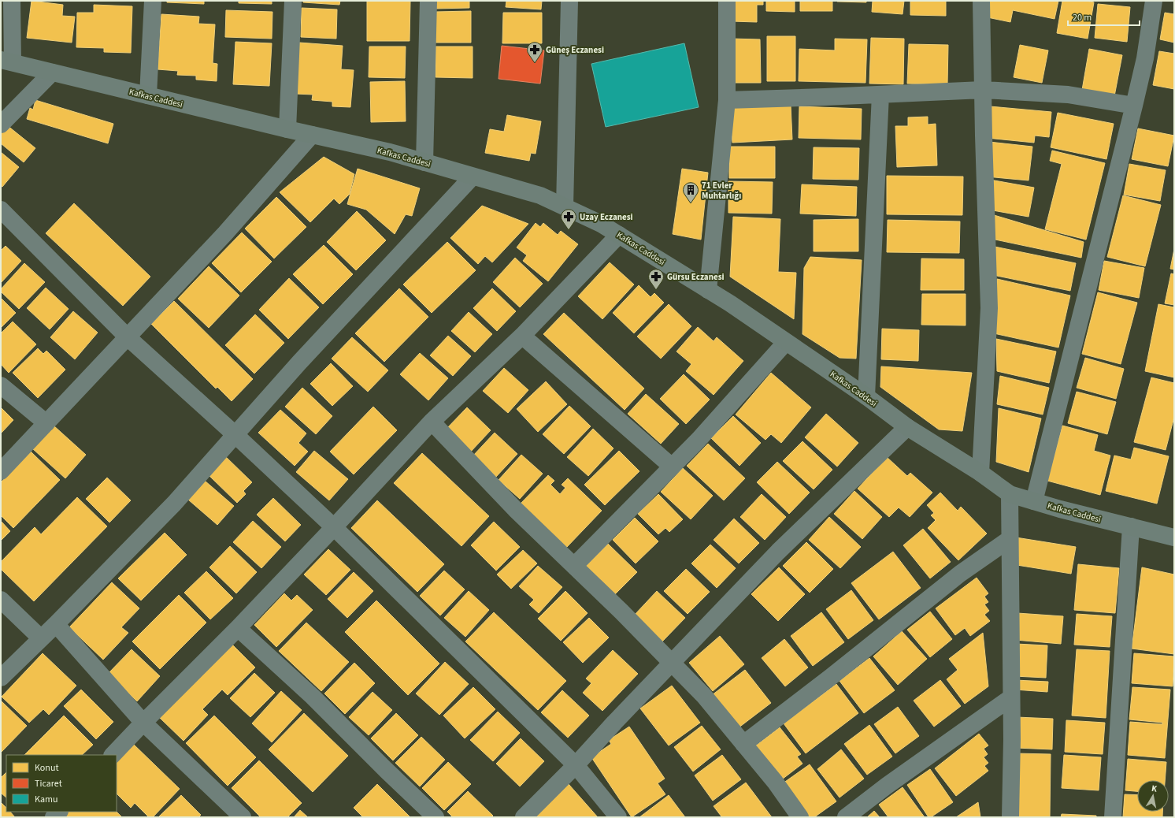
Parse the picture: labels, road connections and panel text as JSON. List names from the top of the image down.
{
  "streets": {
    "street": ["Kafkas Caddesi"]
  },
  "places": {
    "pharmacy": ["Güneş Eczanesi", "Uzay Eczanesi", "Gürsu Eczanesi"],
    "building": ["71 Evler Muhtarlığı"]
  },
  "legend": ["Konut", "Ticaret", "Kamu"],
  "scale_bar": "20 m",
  "north": "top"
}
